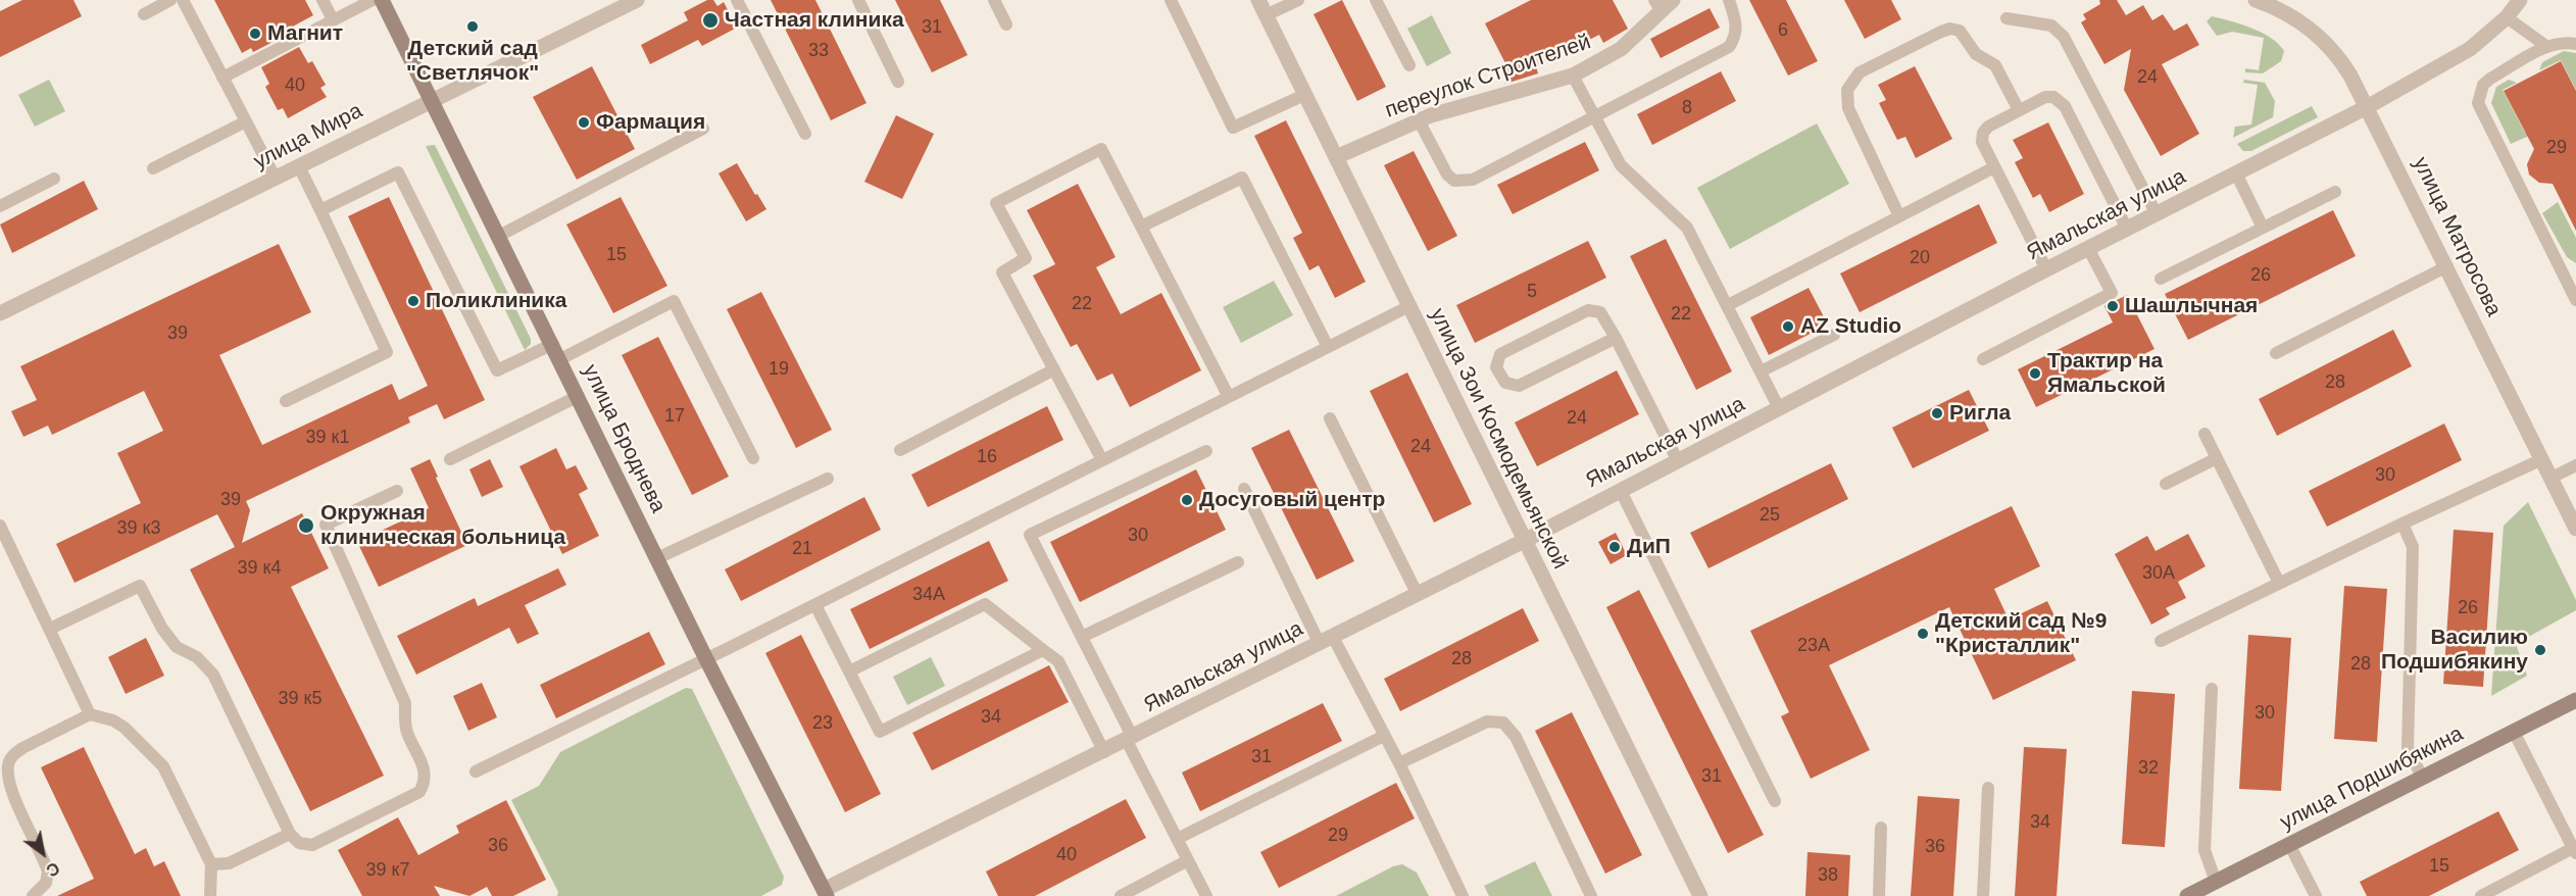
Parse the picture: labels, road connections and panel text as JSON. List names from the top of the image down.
{
  "streets": {
    "main road": ["улица Броднева", "улица Подшибякина"],
    "street": [
      "переулок Строителей",
      "улица Мира",
      "Ямальская улица",
      "улица Матросова",
      "улица Зои Космодемьянской"
    ]
  },
  "crossings": [
    ["переулок Строителей", "улица Зои Космодемьянской"],
    ["улица Мира", "улица Броднева"],
    ["Ямальская улица", "улица Матросова"],
    ["Ямальская улица", "улица Броднева"],
    ["Ямальская улица", "улица Зои Космодемьянской"]
  ],
  "places": [
    "Частная клиника",
    "Детский сад \"Светлячок\"",
    "Магнит",
    "Фармация",
    "Поликлиника",
    "Шашлычная",
    "AZ Studio",
    "Трактир на Ямальской",
    "Ригла",
    "Досуговый центр",
    "Окружная клиническая больница",
    "ДиП",
    "Детский сад №9 \"Кристаллик\"",
    "Василию Подшибякину"
  ],
  "house_numbers": [
    "31",
    "6",
    "33",
    "24",
    "40",
    "8",
    "29",
    "15",
    "20",
    "26",
    "5",
    "22",
    "22",
    "39",
    "19",
    "28",
    "17",
    "24",
    "39 к1",
    "24",
    "16",
    "30",
    "39",
    "25",
    "39 к3",
    "30",
    "21",
    "39 к4",
    "30А",
    "34А",
    "26",
    "23А",
    "28",
    "28",
    "39 к5",
    "30",
    "34",
    "23",
    "31",
    "32",
    "31",
    "34",
    "29",
    "36",
    "36",
    "40",
    "15",
    "39 к7",
    "38"
  ],
  "north": "bottom right"
}
